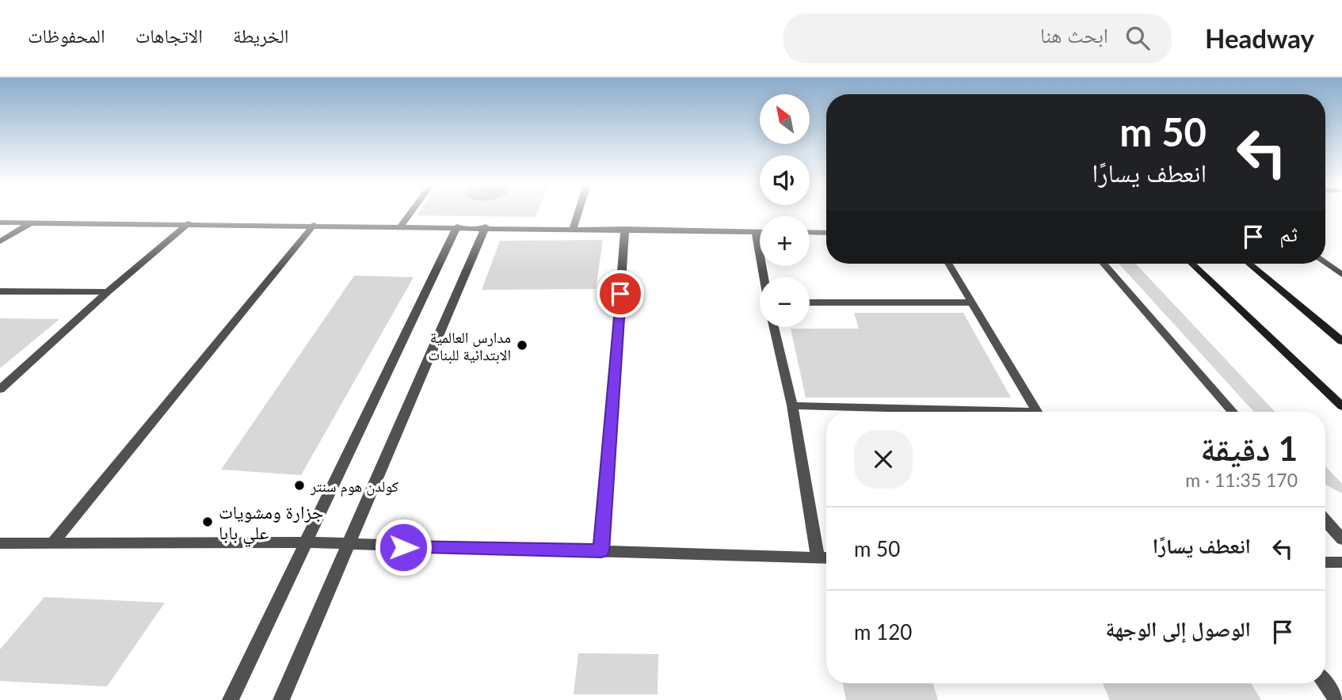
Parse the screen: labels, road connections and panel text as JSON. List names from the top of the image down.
{
  "places": ["مدارس العالمية الابتدائية للبنات", "كولدن هوم سنتر", "جزارة ومشويات علي بابا"],
  "north": "top left",
  "page": {
    "header": "Headway",
    "search": "ابحث هنا",
    "nav": ["الخريطة", "الاتجاهات", "المحفوظات"],
    "map_buttons": ["+", "−"],
    "turn": ["50 m", "انعطف يسارًا"],
    "then": "ثم",
    "heading": ["1 دقيقة", "170 m · 11:35"],
    "list": [
      {
        "name": "انعطف يسارًا",
        "value": "50 m"
      },
      {
        "name": "الوصول إلى الوجهة",
        "value": "120 m"
      }
    ]
  }
}
